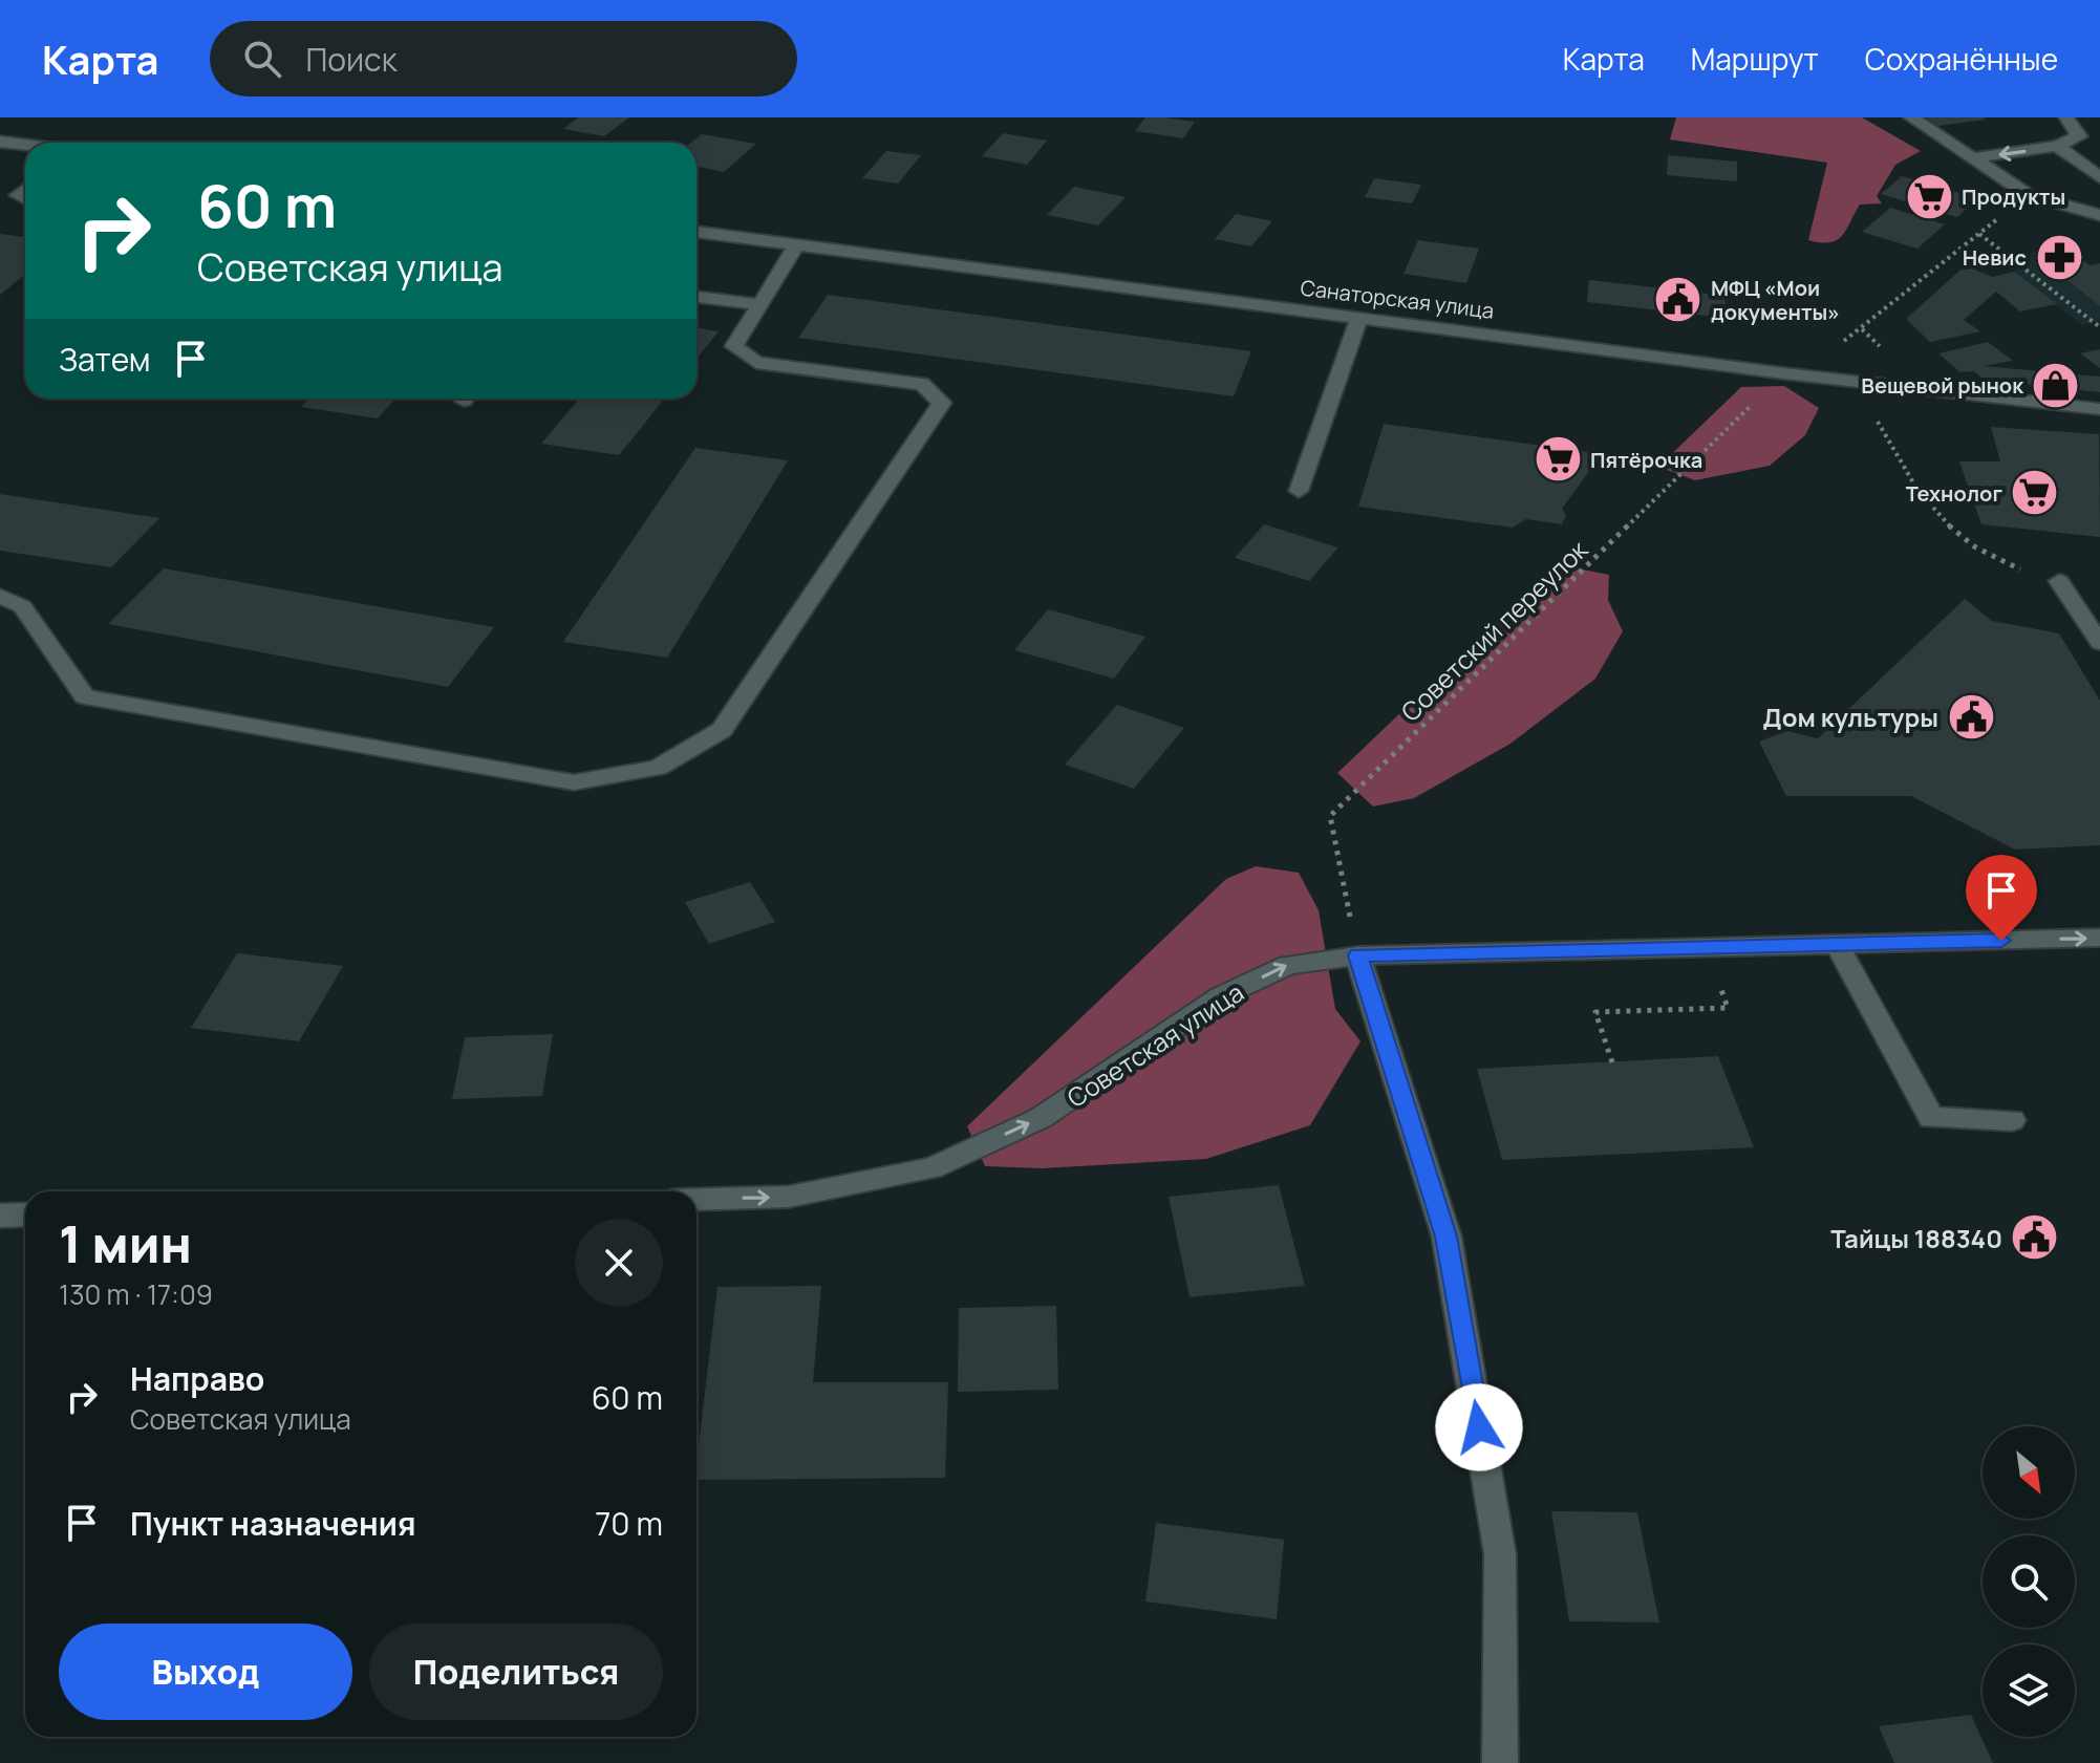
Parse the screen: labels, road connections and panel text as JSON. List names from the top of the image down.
{
  "streets": {
    "street": ["Санаторская улица", "Советская улица"],
    "path": ["Советский переулок"]
  },
  "crossings": [
    ["Санаторская улица", "Советский переулок"],
    ["Советский переулок", "Советская улица"]
  ],
  "one_way": ["Советская улица"],
  "places": {
    "supermarket": ["Продукты", "Пятёрочка", "Технолог"],
    "pharmacy": ["Невис"],
    "public building": ["МФЦ «Мои документы»", "Дом культуры", "Тайцы 188340"],
    "shop": ["Вещевой рынок"]
  },
  "north": "bottom right",
  "page": {
    "header": "Карта",
    "search": "Поиск",
    "nav": ["Карта", "Маршрут", "Сохранённые"],
    "turn": ["60 m", "Советская улица"],
    "then": "Затем",
    "heading": ["1 мин", "130 m · 17:09"],
    "list": [
      {
        "name": "Направо",
        "note": "Советская улица",
        "value": "60 m"
      },
      {
        "name": "Пункт назначения",
        "value": "70 m"
      }
    ],
    "buttons": ["Выход", "Поделиться"]
  }
}
